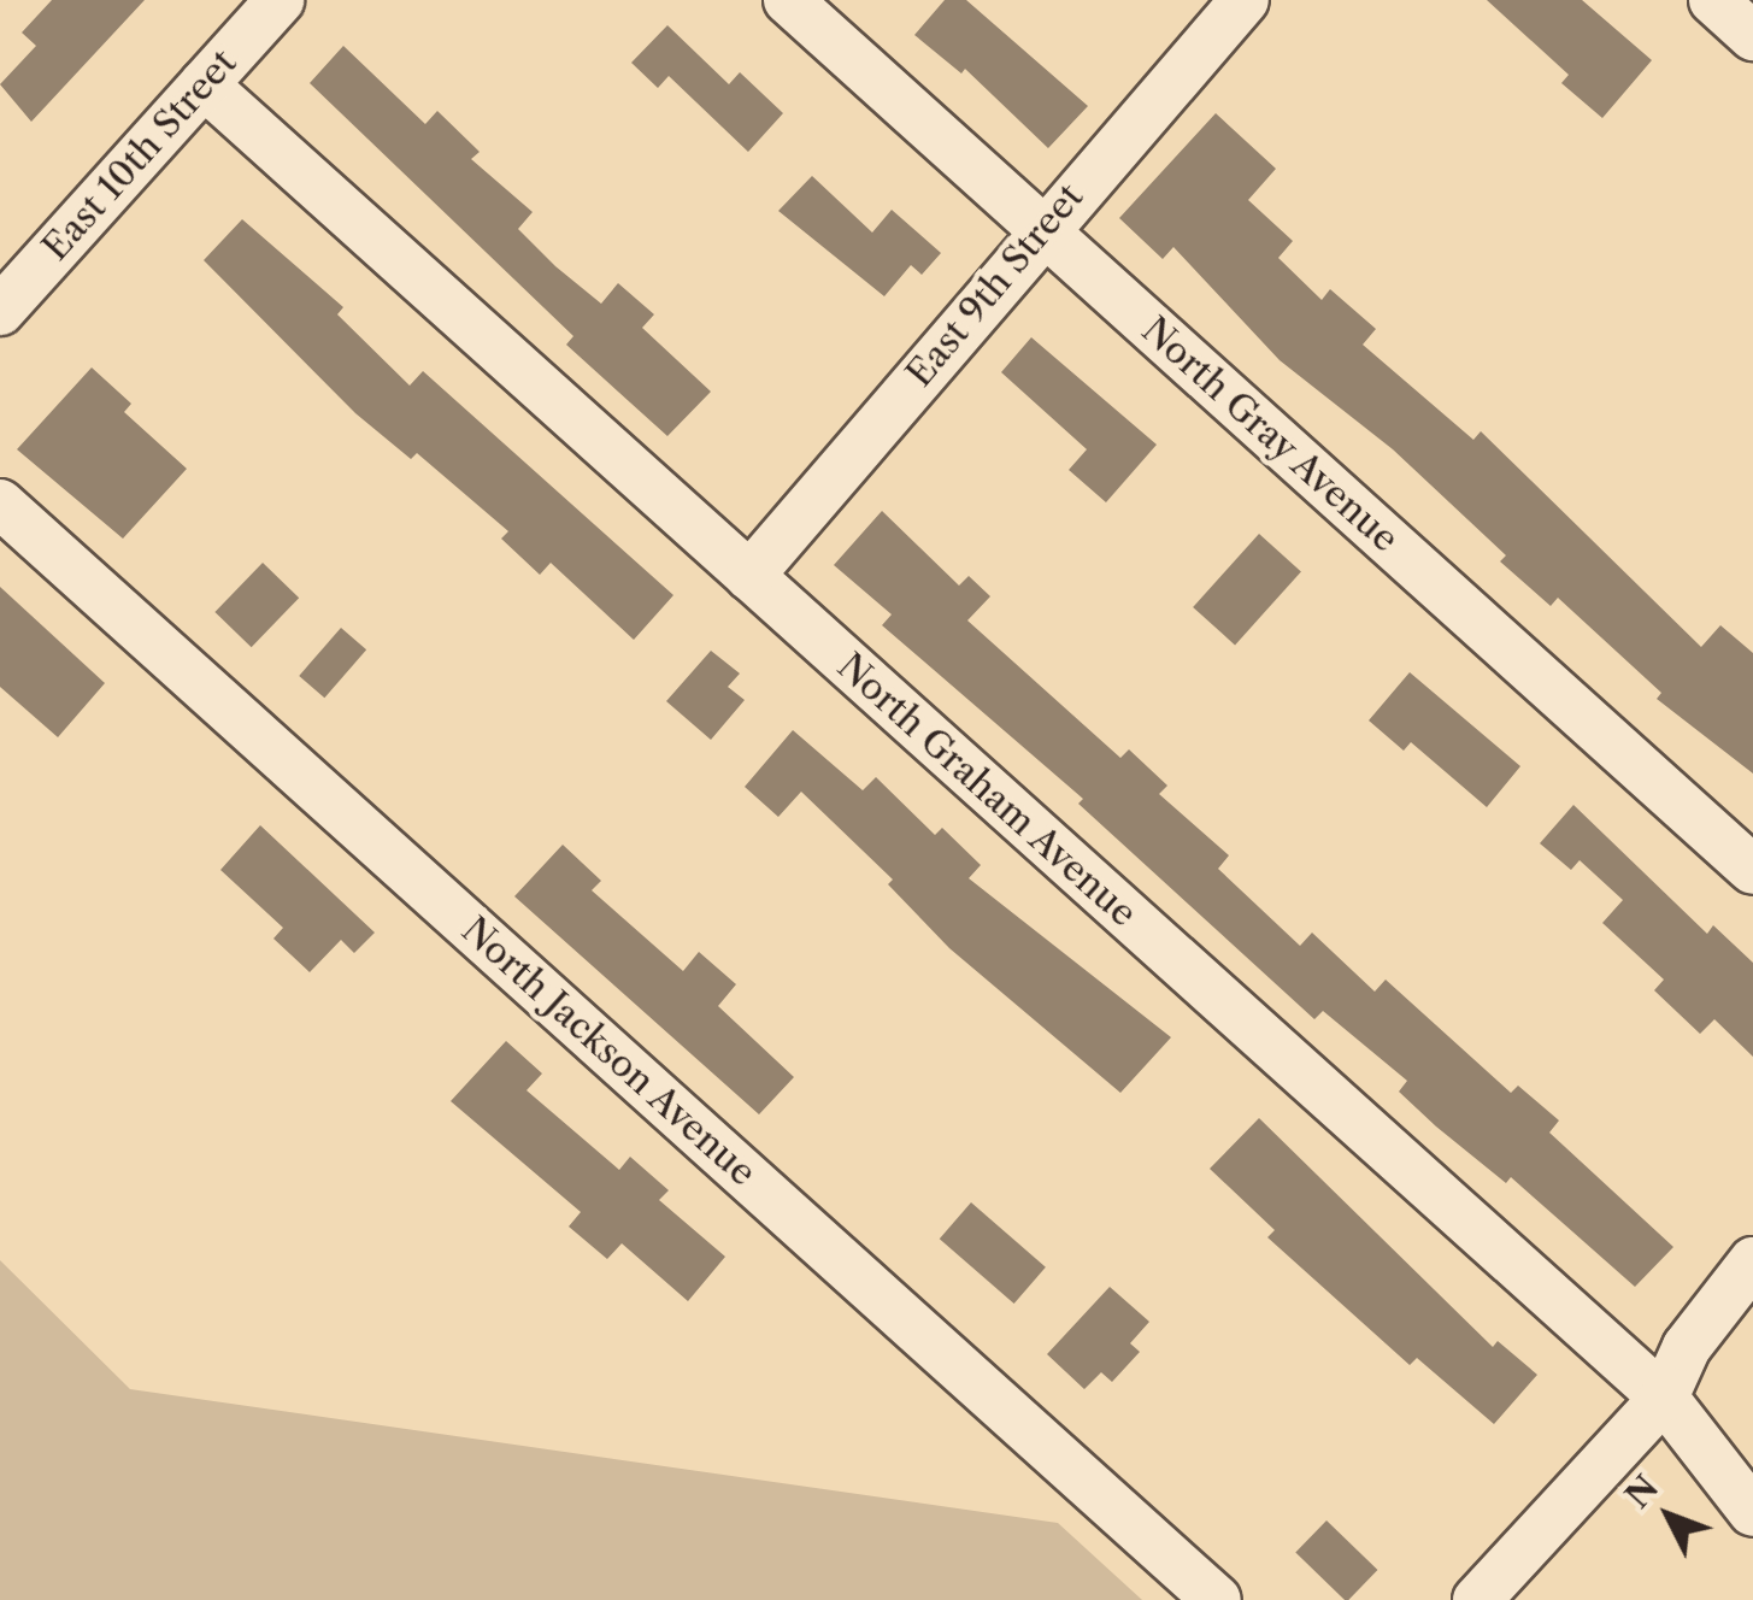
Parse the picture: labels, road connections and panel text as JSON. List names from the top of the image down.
{
  "streets": {
    "street": [
      "East 10th Street",
      "East 9th Street",
      "North Gray Avenue",
      "North Graham Avenue",
      "North Jackson Avenue"
    ]
  },
  "crossings": [
    ["East 10th Street", "North Graham Avenue"],
    ["East 9th Street", "North Gray Avenue"],
    ["East 9th Street", "North Graham Avenue"]
  ],
  "north": "top left"
}
